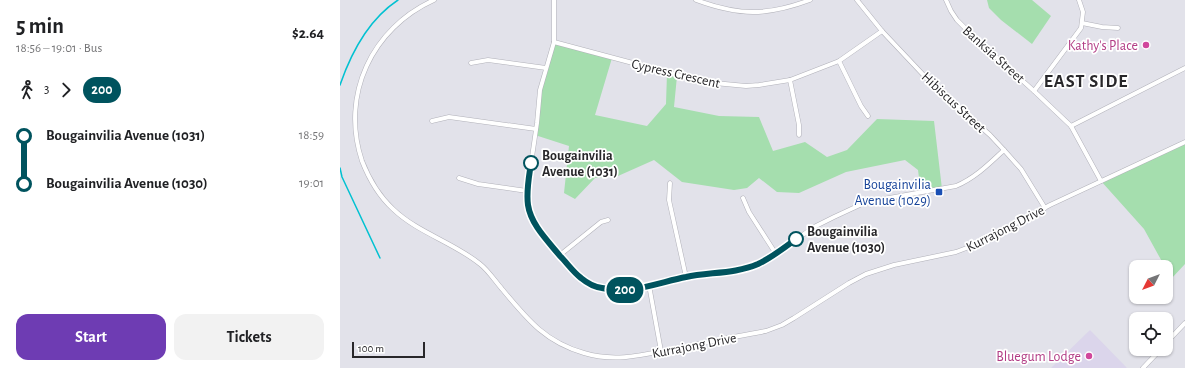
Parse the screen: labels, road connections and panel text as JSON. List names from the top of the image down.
{
  "streets": {
    "street": [
      "Banksia Street",
      "Cypress Crescent",
      "Hibiscus Street",
      "Kurrajong Drive"
    ]
  },
  "crossings": [
    ["Banksia Street", "Kurrajong Drive"],
    ["Cypress Crescent", "Hibiscus Street"],
    ["Hibiscus Street", "Kurrajong Drive"]
  ],
  "districts": ["EAST SIDE"],
  "places": {
    "other": [
      "Kathy's Place",
      "Bougainvilia Avenue (1031)",
      "Bougainvilia Avenue (1030)",
      "Bluegum Lodge"
    ],
    "transit": ["Bougainvilia Avenue (1029)"]
  },
  "lines": ["bus line 200"],
  "scale_bar": "100 m",
  "north": "bottom left",
  "page": {
    "heading": ["5 min", "18:56 – 19:01 · Bus", "$2.64"],
    "on_map": "200",
    "legs": ["3", "200"],
    "list": [
      {
        "name": "Bougainvilia Avenue (1031)",
        "value": "18:59"
      },
      {
        "name": "Bougainvilia Avenue (1030)",
        "value": "19:01"
      }
    ],
    "buttons": ["Start", "Tickets"],
    "scale": "100 m"
  }
}
